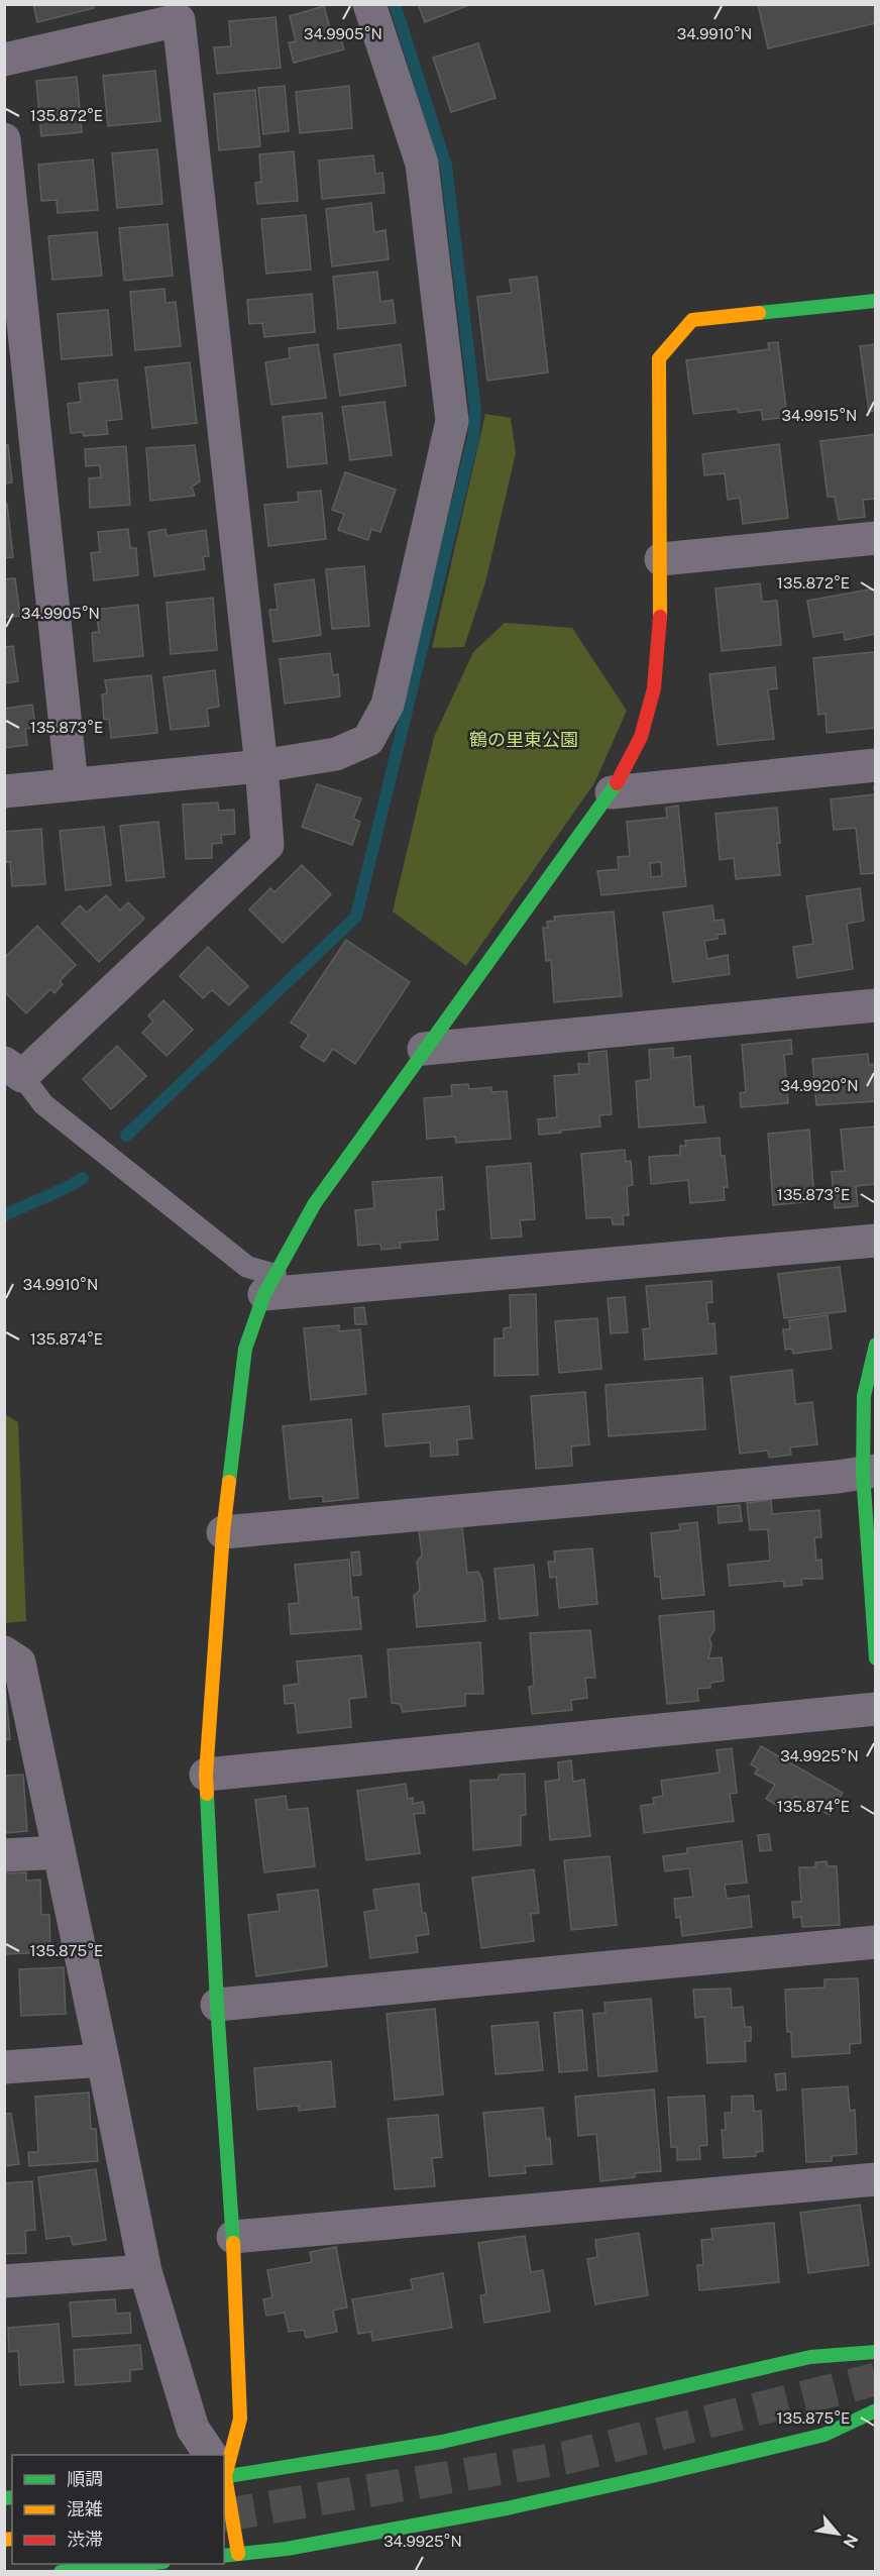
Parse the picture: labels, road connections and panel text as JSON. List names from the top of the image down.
{
  "parks": ["鶴の里東公園"],
  "legend": ["順調", "混雑", "渋滞"],
  "north": "bottom right",
  "coordinates": [
    "34.9905°N",
    "34.9910°N",
    "135.872°E",
    "34.9915°N",
    "135.873°E",
    "34.9920°N",
    "135.874°E",
    "34.9925°N",
    "135.875°E"
  ]
}
